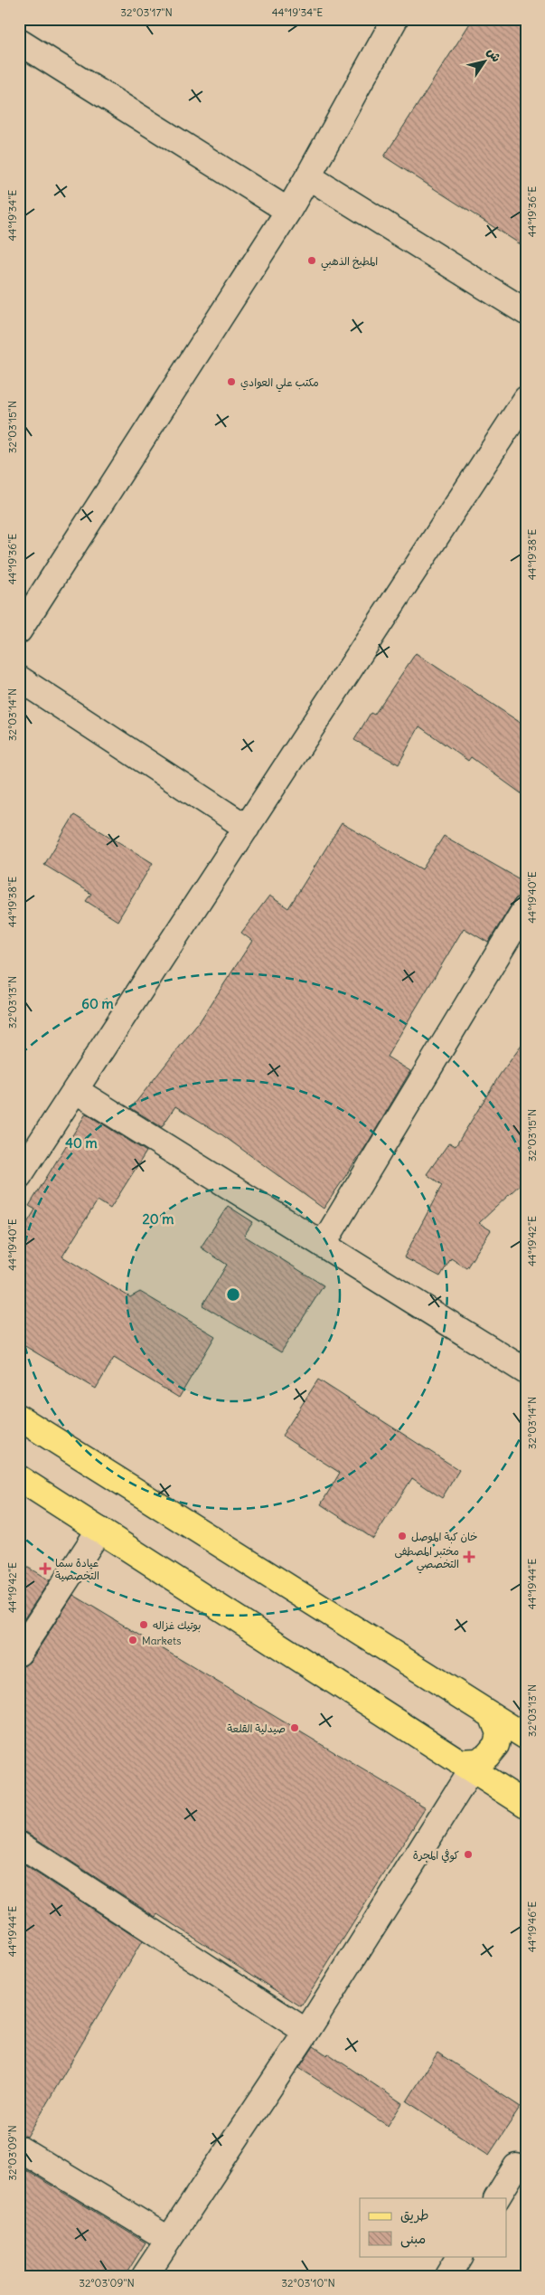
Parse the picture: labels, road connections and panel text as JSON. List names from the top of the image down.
{
  "places": {
    "other": [
      "المطبخ الذهبي",
      "مكتب علي العوادي",
      "خان كبة الموصل",
      "بوتيك غزاله",
      "Markets",
      "صيدلية القلعة",
      "كوفي المجرة"
    ],
    "health": ["مختبر المصطفى التخصصي", "عيادة سما التخصصية"]
  },
  "legend": ["طريق", "مبنى"],
  "north": "top right",
  "coordinates": [
    "32°03'17\"N",
    "44°19'34\"E",
    "44°19'36\"E",
    "32°03'15\"N",
    "44°19'38\"E",
    "32°03'14\"N",
    "44°19'40\"E",
    "32°03'13\"N",
    "44°19'42\"E",
    "44°19'44\"E",
    "44°19'46\"E",
    "32°03'09\"N",
    "32°03'10\"N"
  ],
  "rings": ["60 m", "40 m", "20 m"]
}
